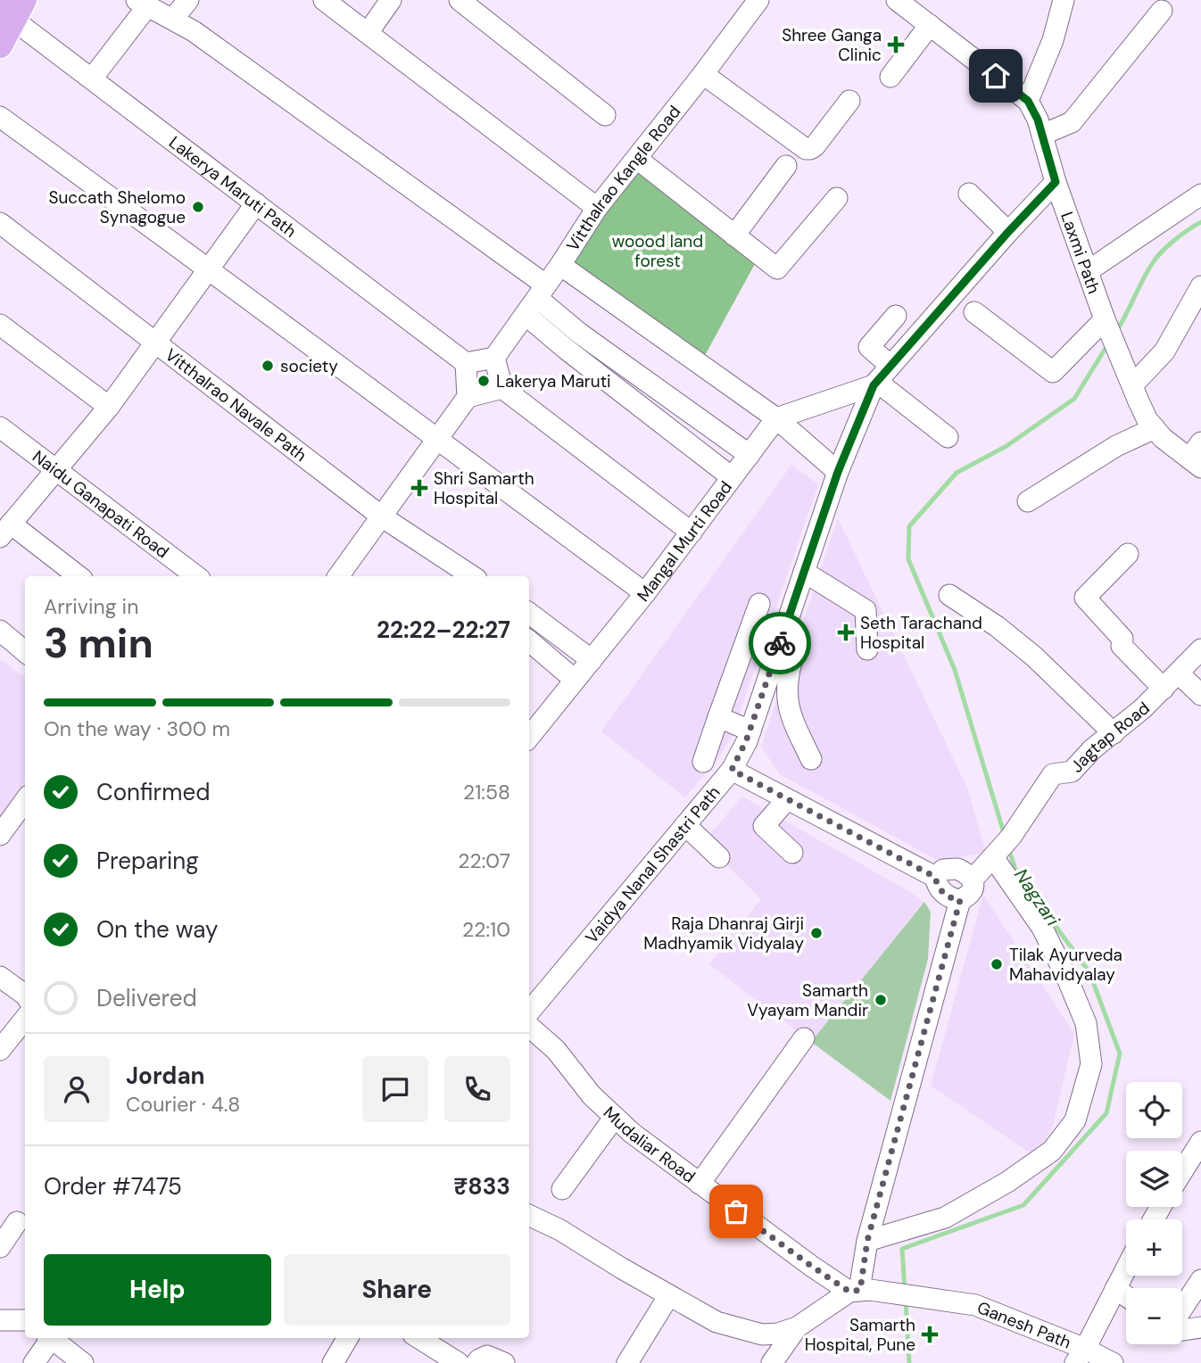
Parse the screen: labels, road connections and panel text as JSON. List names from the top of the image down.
{
  "streets": {
    "street": [
      "Vitthalrao Kangle Road",
      "Lakerya Maruti Path",
      "Laxmi Path",
      "Vitthalrao Navale Path",
      "Naidu Ganapati Road",
      "Mangal Murti Road",
      "Jagtap Road",
      "Vaidya Nanal Shastri Path",
      "Mudaliar Road",
      "Ganesh Path"
    ]
  },
  "crossings": [
    ["Mudaliar Road", "Ganesh Path"]
  ],
  "water": ["Nagzari"],
  "parks": ["woood land forest"],
  "places": {
    "health": [
      "Shree Ganga Clinic",
      "Shri Samarth Hospital",
      "Seth Tarachand Hospital",
      "Samarth Hospital, Pune"
    ],
    "other": [
      "Succath Shelomo Synagogue",
      "society",
      "Lakerya Maruti",
      "Raja Dhanraj Girji Madhyamik Vidyalay",
      "Tilak Ayurveda Mahavidyalay",
      "Samarth Vyayam Mandir"
    ]
  },
  "page": {
    "heading": ["3 min", "Arriving in", "22:22–22:27"],
    "panel": [
      "Jordan",
      "Courier · 4.8",
      "Order #7475",
      "₹833"
    ],
    "bar": "On the way · 300 m",
    "list": [
      ["Confirmed", "21:58"],
      ["Preparing", "22:07"],
      ["On the way", "22:10"],
      "Delivered"
    ],
    "map_buttons": ["+", "−"],
    "buttons": ["Help", "Share"]
  }
}
